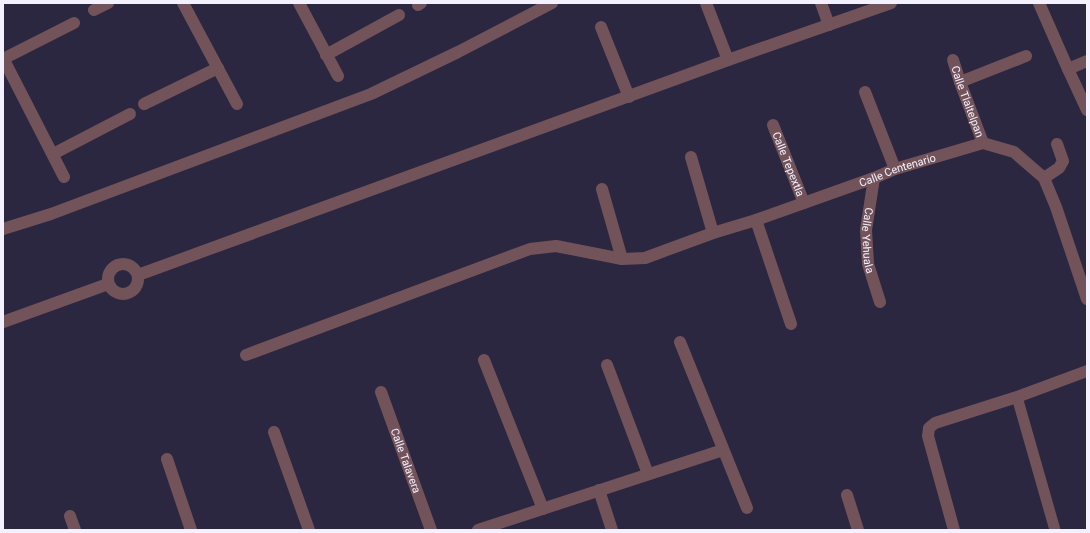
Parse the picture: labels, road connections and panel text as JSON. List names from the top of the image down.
{
  "streets": {
    "street": [
      "Calle Tlaltelpan",
      "Calle Tepextla",
      "Calle Centenario",
      "Calle Yehuala",
      "Calle Talavera"
    ]
  },
  "crossings": [
    ["Calle Tlaltelpan", "Calle Centenario"],
    ["Calle Tepextla", "Calle Centenario"],
    ["Calle Centenario", "Calle Yehuala"]
  ]
}
